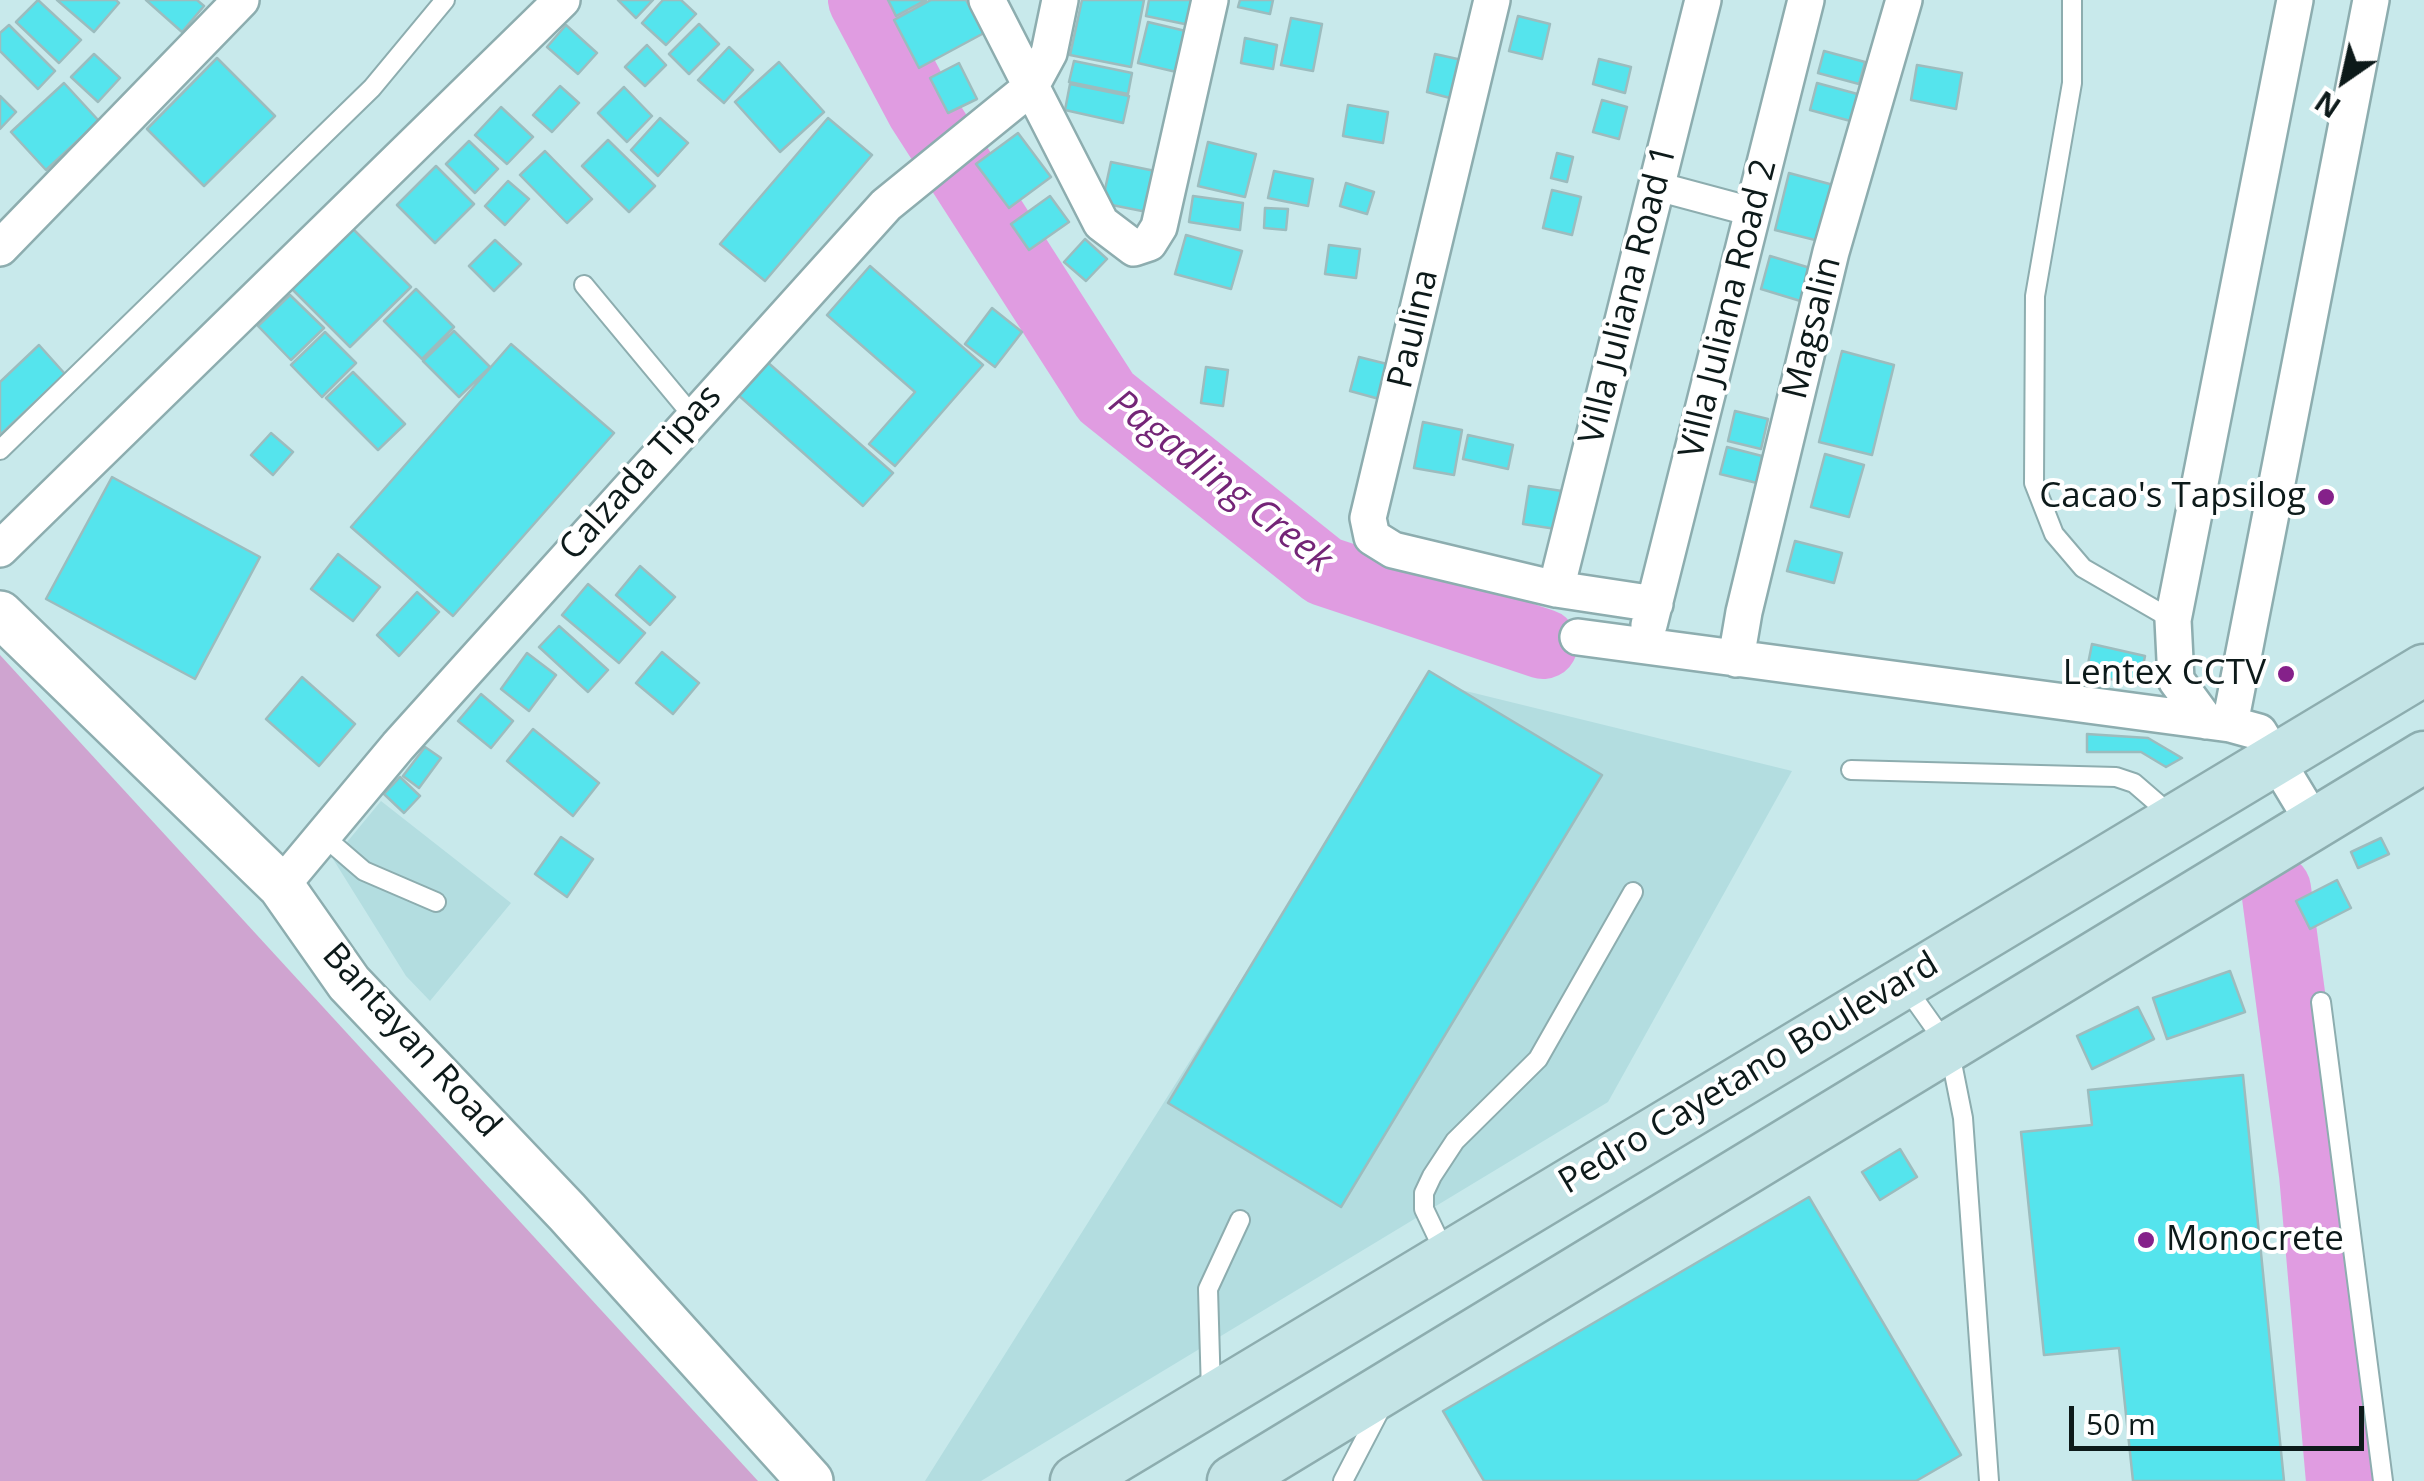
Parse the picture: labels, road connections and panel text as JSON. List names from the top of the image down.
{
  "streets": {
    "main road": ["Pedro Cayetano Boulevard"],
    "street": [
      "Villa Juliana Road 1",
      "Villa Juliana Road 2",
      "Magsalin",
      "Paulina",
      "Calzada Tipas",
      "Bantayan Road"
    ]
  },
  "crossings": [
    ["Villa Juliana Road 1", "Paulina"],
    ["Villa Juliana Road 2", "Paulina"],
    ["Calzada Tipas", "Bantayan Road"]
  ],
  "water": ["Pagadling Creek"],
  "places": ["Cacao's Tapsilog", "Lentex CCTV", "Monocrete"],
  "scale_bar": "50 m",
  "north": "bottom left"
}
